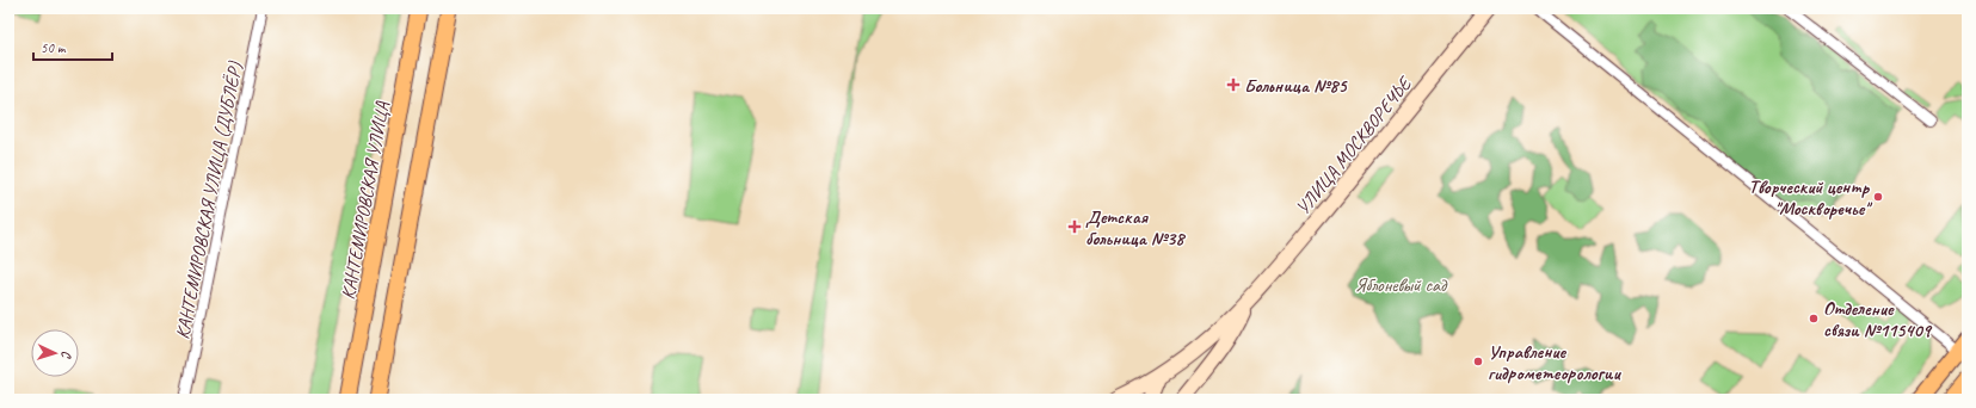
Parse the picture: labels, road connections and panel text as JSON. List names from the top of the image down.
{
  "streets": {
    "main road": ["УЛИЦА МОСКВОРЕЧЬЕ", "КАНТЕМИРОВСКАЯ УЛИЦА"],
    "street": ["КАНТЕМИРОВСКАЯ УЛИЦА (ДУБЛЁР)"]
  },
  "parks": ["Яблоневый сад"],
  "places": {
    "health": ["Больница №85", "Детская больница №38"],
    "other": ["Творческий центр \"Москворечье\"", "Отделение связи №115409", "Управление гидрометеорологии"]
  },
  "scale_bar": "50 m",
  "north": "right"
}
